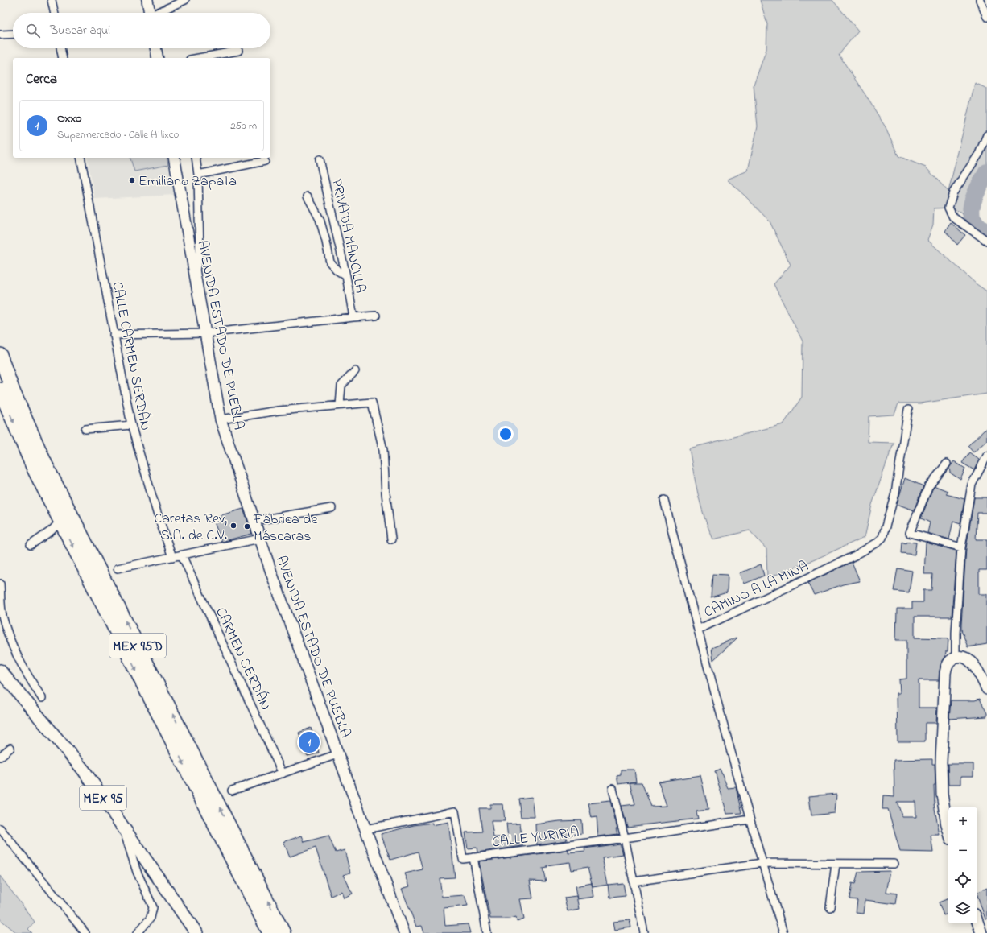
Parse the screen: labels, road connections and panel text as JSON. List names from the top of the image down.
{
  "streets": {
    "highway": ["MEX 95D"],
    "main road": ["MEX 95"],
    "street": [
      "PRIVADA MANCILLA",
      "AVENIDA ESTADO DE PUEBLA",
      "CALLE CARMEN SERDÁN",
      "CAMINO A LA MINA",
      "CARMEN SERDÁN",
      "CALLE YURIRIA"
    ]
  },
  "crossings": [
    ["AVENIDA ESTADO DE PUEBLA", "CALLE YURIRIA"],
    ["CAMINO A LA MINA", "CALLE YURIRIA"]
  ],
  "places": ["Emiliano Zapata", "Caretas Rev, S.A. de C.V.", "Fábrica de Máscaras"],
  "page": {
    "search": "Buscar aquí",
    "heading": "Cerca",
    "list": [
      {
        "mark": "1",
        "name": "Oxxo",
        "note": "Supermercado · Calle Atlixco",
        "value": "250 m"
      }
    ],
    "pins": "1",
    "map_buttons": ["+", "−"]
  }
}
